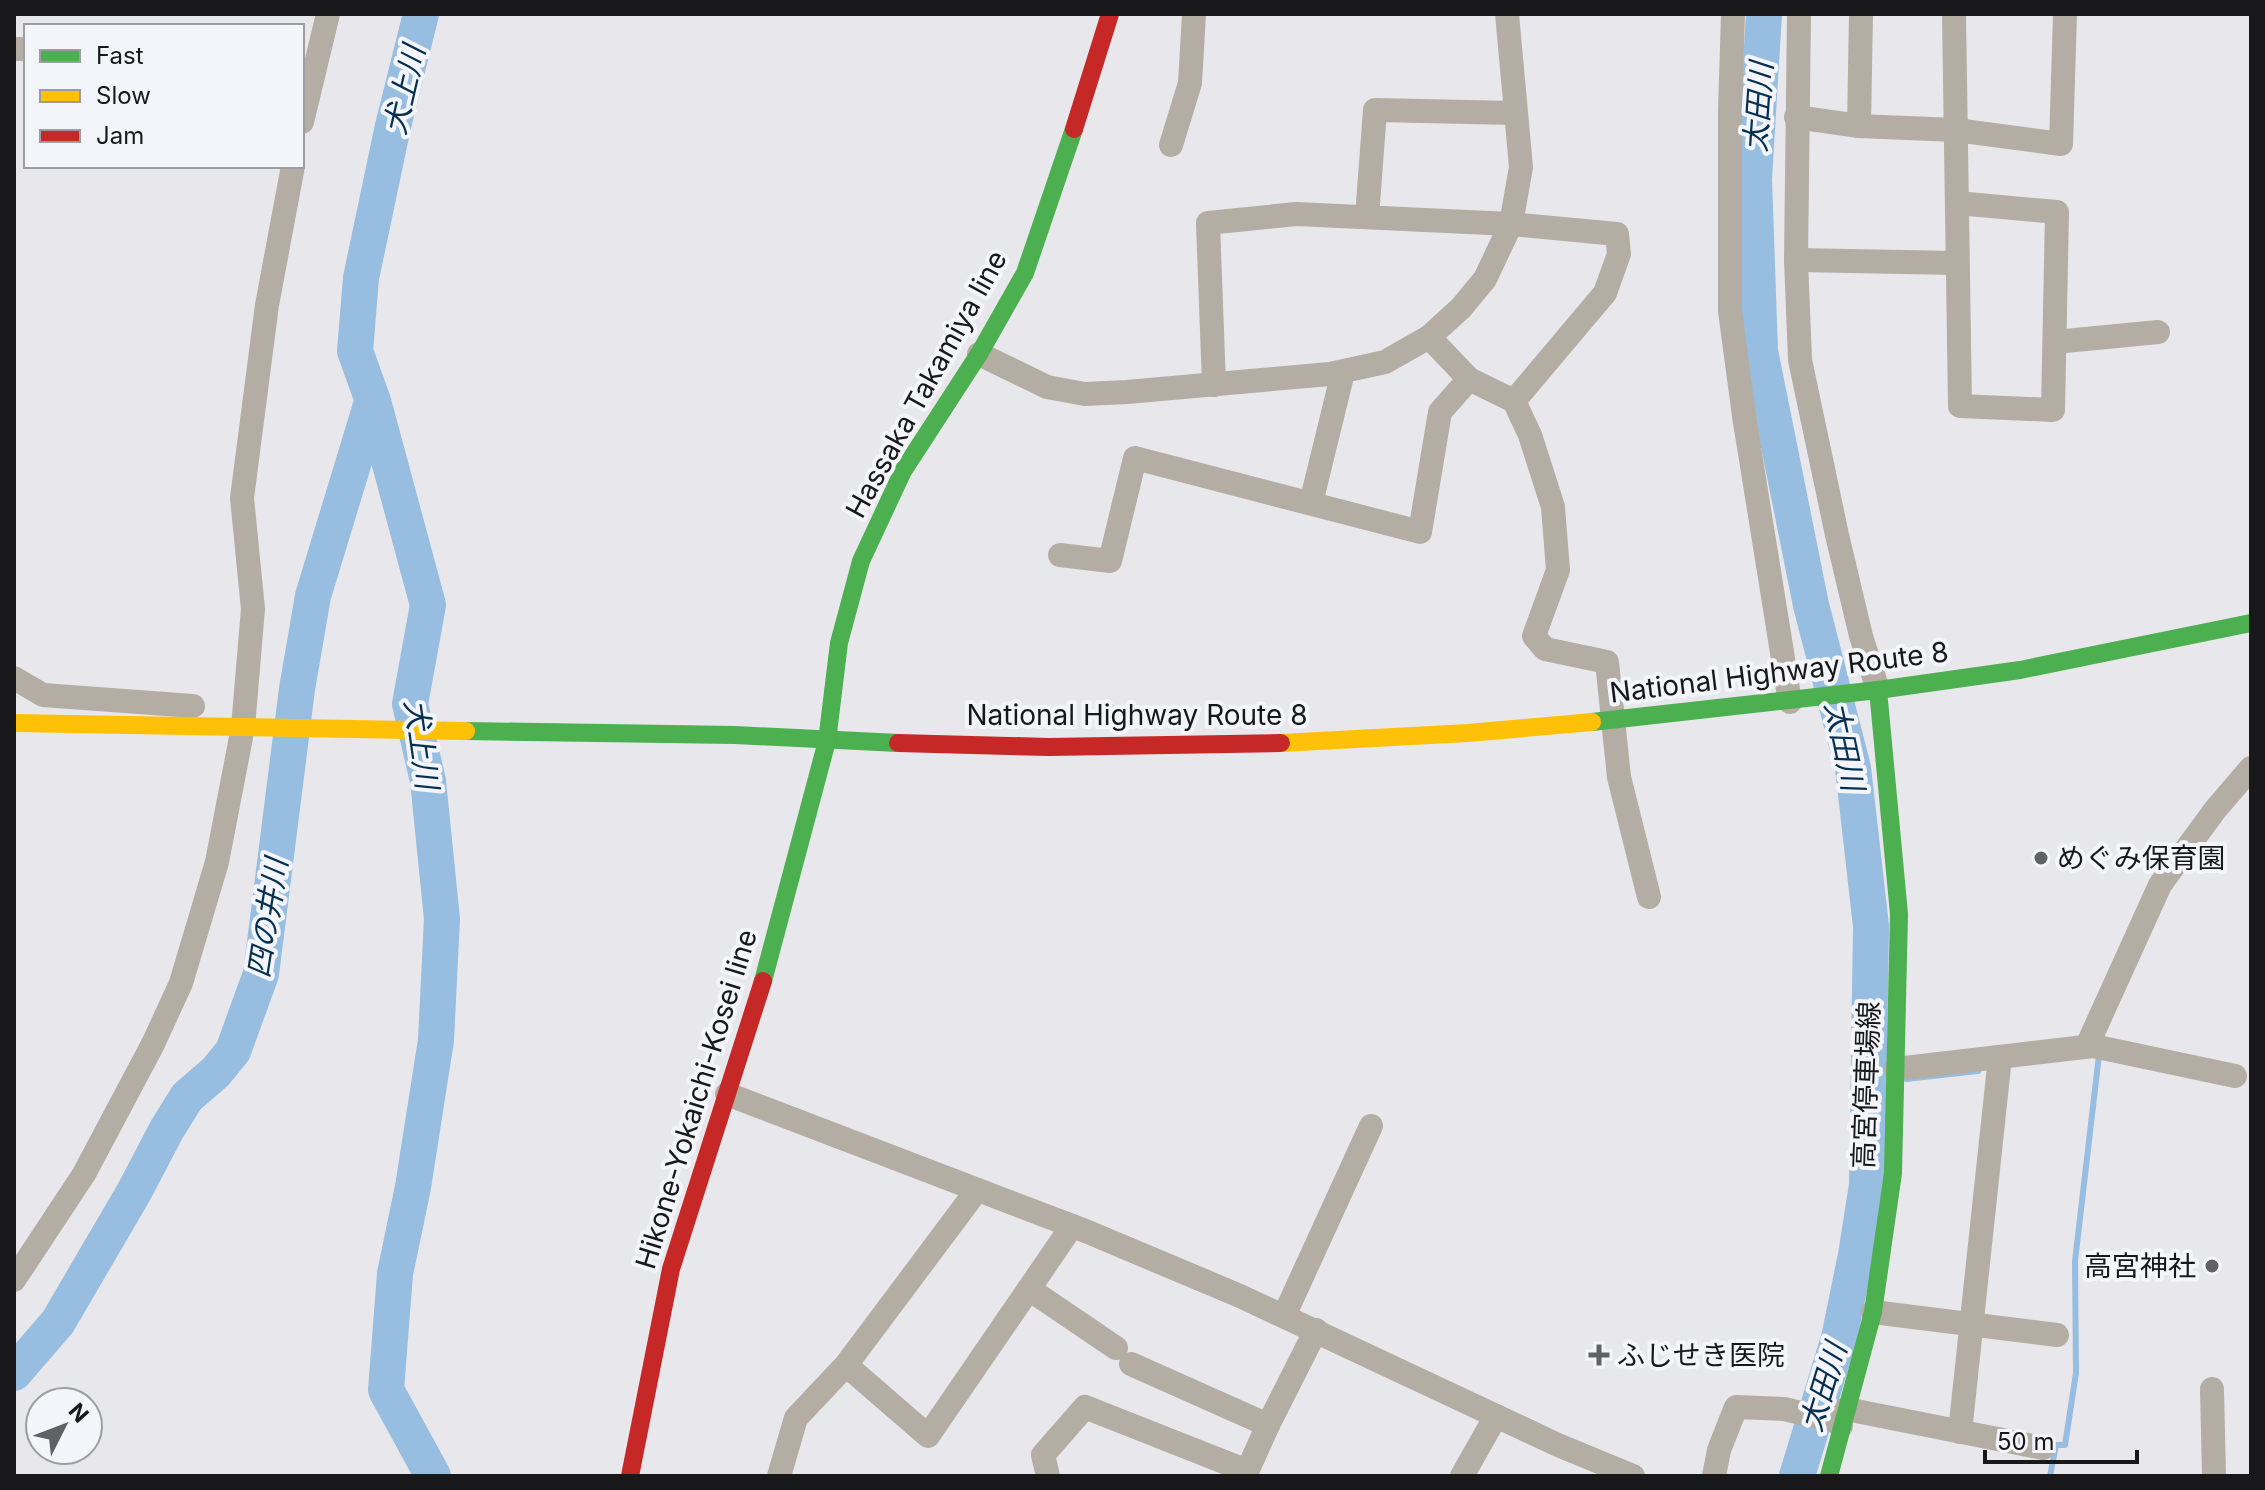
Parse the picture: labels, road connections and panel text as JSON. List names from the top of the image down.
{
  "streets": {
    "main road": [
      "Hassaka Takamiya line",
      "National Highway Route 8",
      "高宮停車場線",
      "Hikone-Yokaichi-Kosei line"
    ]
  },
  "crossings": [
    ["Hassaka Takamiya line", "National Highway Route 8"],
    ["Hassaka Takamiya line", "Hikone-Yokaichi-Kosei line"],
    ["National Highway Route 8", "高宮停車場線"],
    ["National Highway Route 8", "Hikone-Yokaichi-Kosei line"]
  ],
  "water": ["犬上川", "太田川", "四の井川"],
  "places": {
    "other": ["めぐみ保育園", "高宮神社"],
    "health": ["ふじせき医院"]
  },
  "legend": ["Fast", "Slow", "Jam"],
  "scale_bar": "50 m",
  "north": "top right"
}
